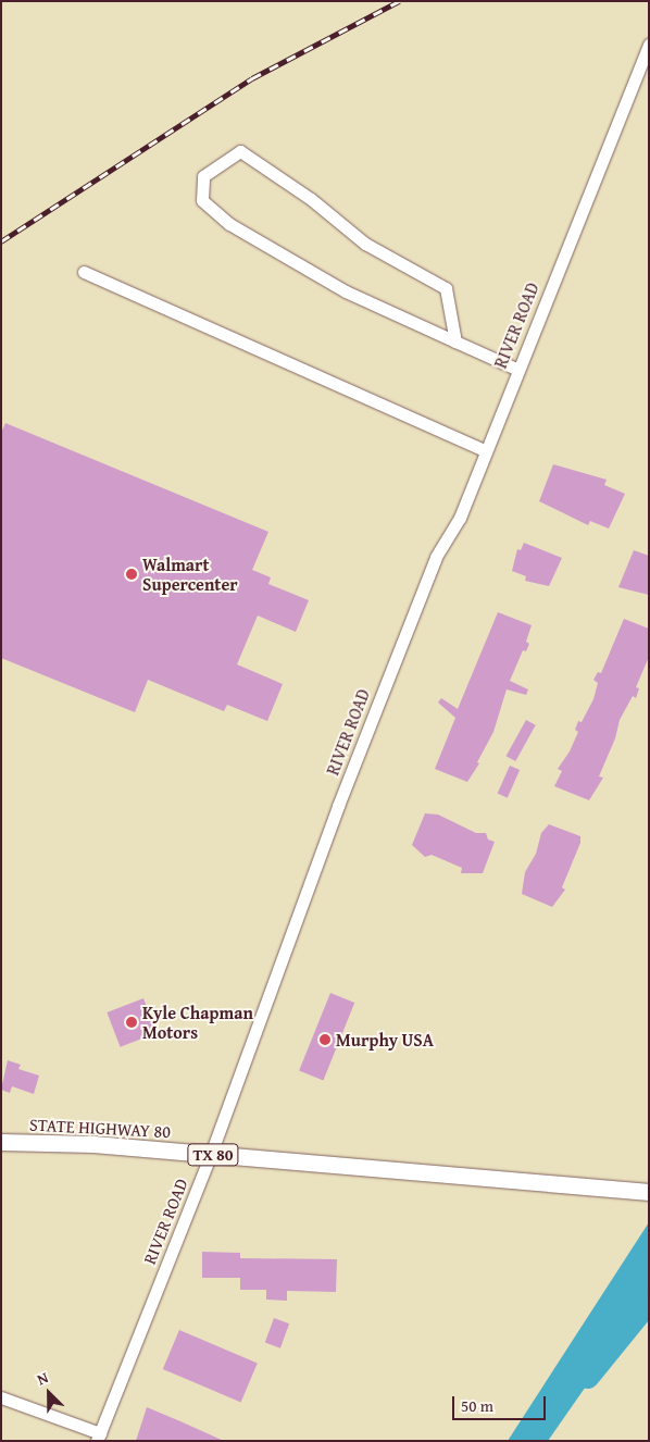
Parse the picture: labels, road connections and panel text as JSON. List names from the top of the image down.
{
  "streets": {
    "main road": ["STATE HIGHWAY 80", "TX 80"],
    "street": ["RIVER ROAD"]
  },
  "crossings": [
    ["RIVER ROAD", "STATE HIGHWAY 80"]
  ],
  "places": ["Walmart Supercenter", "Kyle Chapman Motors", "Murphy USA"],
  "scale_bar": "50 m",
  "north": "top left"
}
